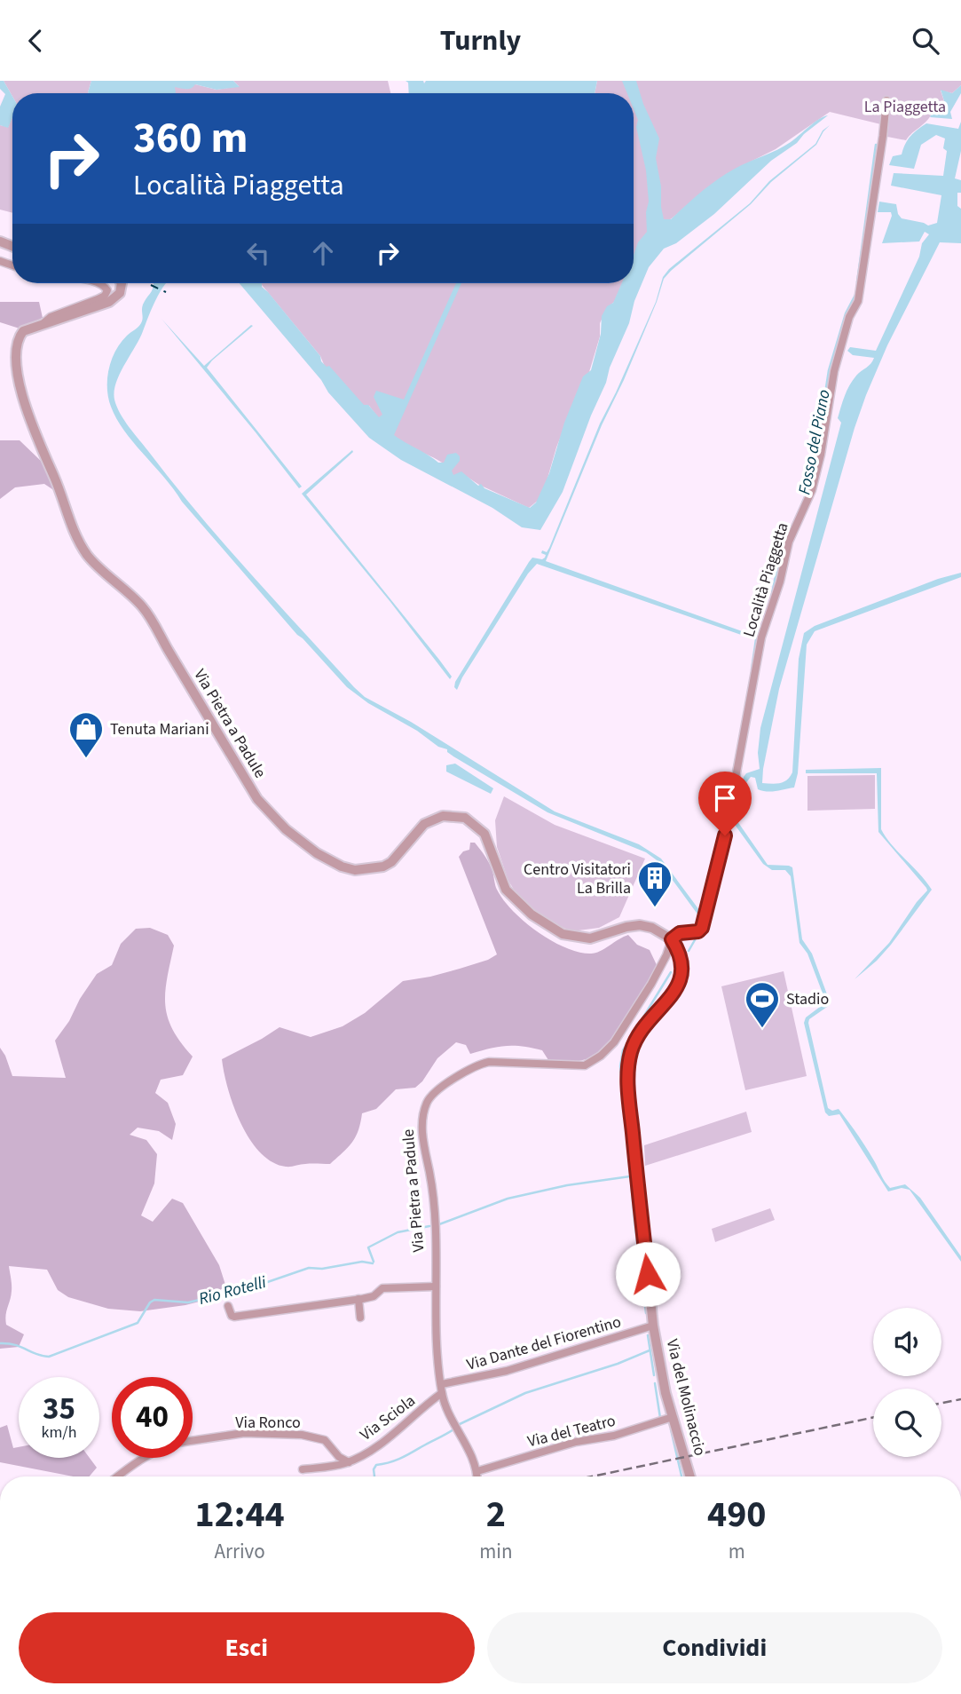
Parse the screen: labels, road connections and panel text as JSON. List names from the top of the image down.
{
  "streets": {
    "street": [
      "Località Piaggetta",
      "Via Pietra a Padule",
      "Via Dante del Fiorentino",
      "Via del Molinaccio",
      "Via Sciola",
      "Via Ronco",
      "Via del Teatro"
    ]
  },
  "crossings": [
    ["Località Piaggetta", "Via Pietra a Padule"],
    ["Località Piaggetta", "Via del Molinaccio"],
    ["Via Pietra a Padule", "Via Dante del Fiorentino"],
    ["Via Pietra a Padule", "Via del Molinaccio"],
    ["Via Pietra a Padule", "Via Sciola"],
    ["Via Pietra a Padule", "Via del Teatro"],
    ["Via Dante del Fiorentino", "Via del Molinaccio"],
    ["Via Dante del Fiorentino", "Via Sciola"],
    ["Via del Molinaccio", "Via del Teatro"],
    ["Via Sciola", "Via Ronco"]
  ],
  "water": ["Fosso del Piano", "Rio Rotelli"],
  "parks": ["La Piaggetta"],
  "places": {
    "shop": ["Tenuta Mariani"],
    "building": ["Centro Visitatori La Brilla"],
    "sports": ["Stadio"]
  },
  "page": {
    "header": "Turnly",
    "turn": ["360 m", "Località Piaggetta"],
    "speed": "35 km/h",
    "limit": "40",
    "eta": [
      "12:44",
      "Arrivo",
      "2",
      "min",
      "490",
      "m"
    ],
    "buttons": ["Esci", "Condividi"]
  }
}
